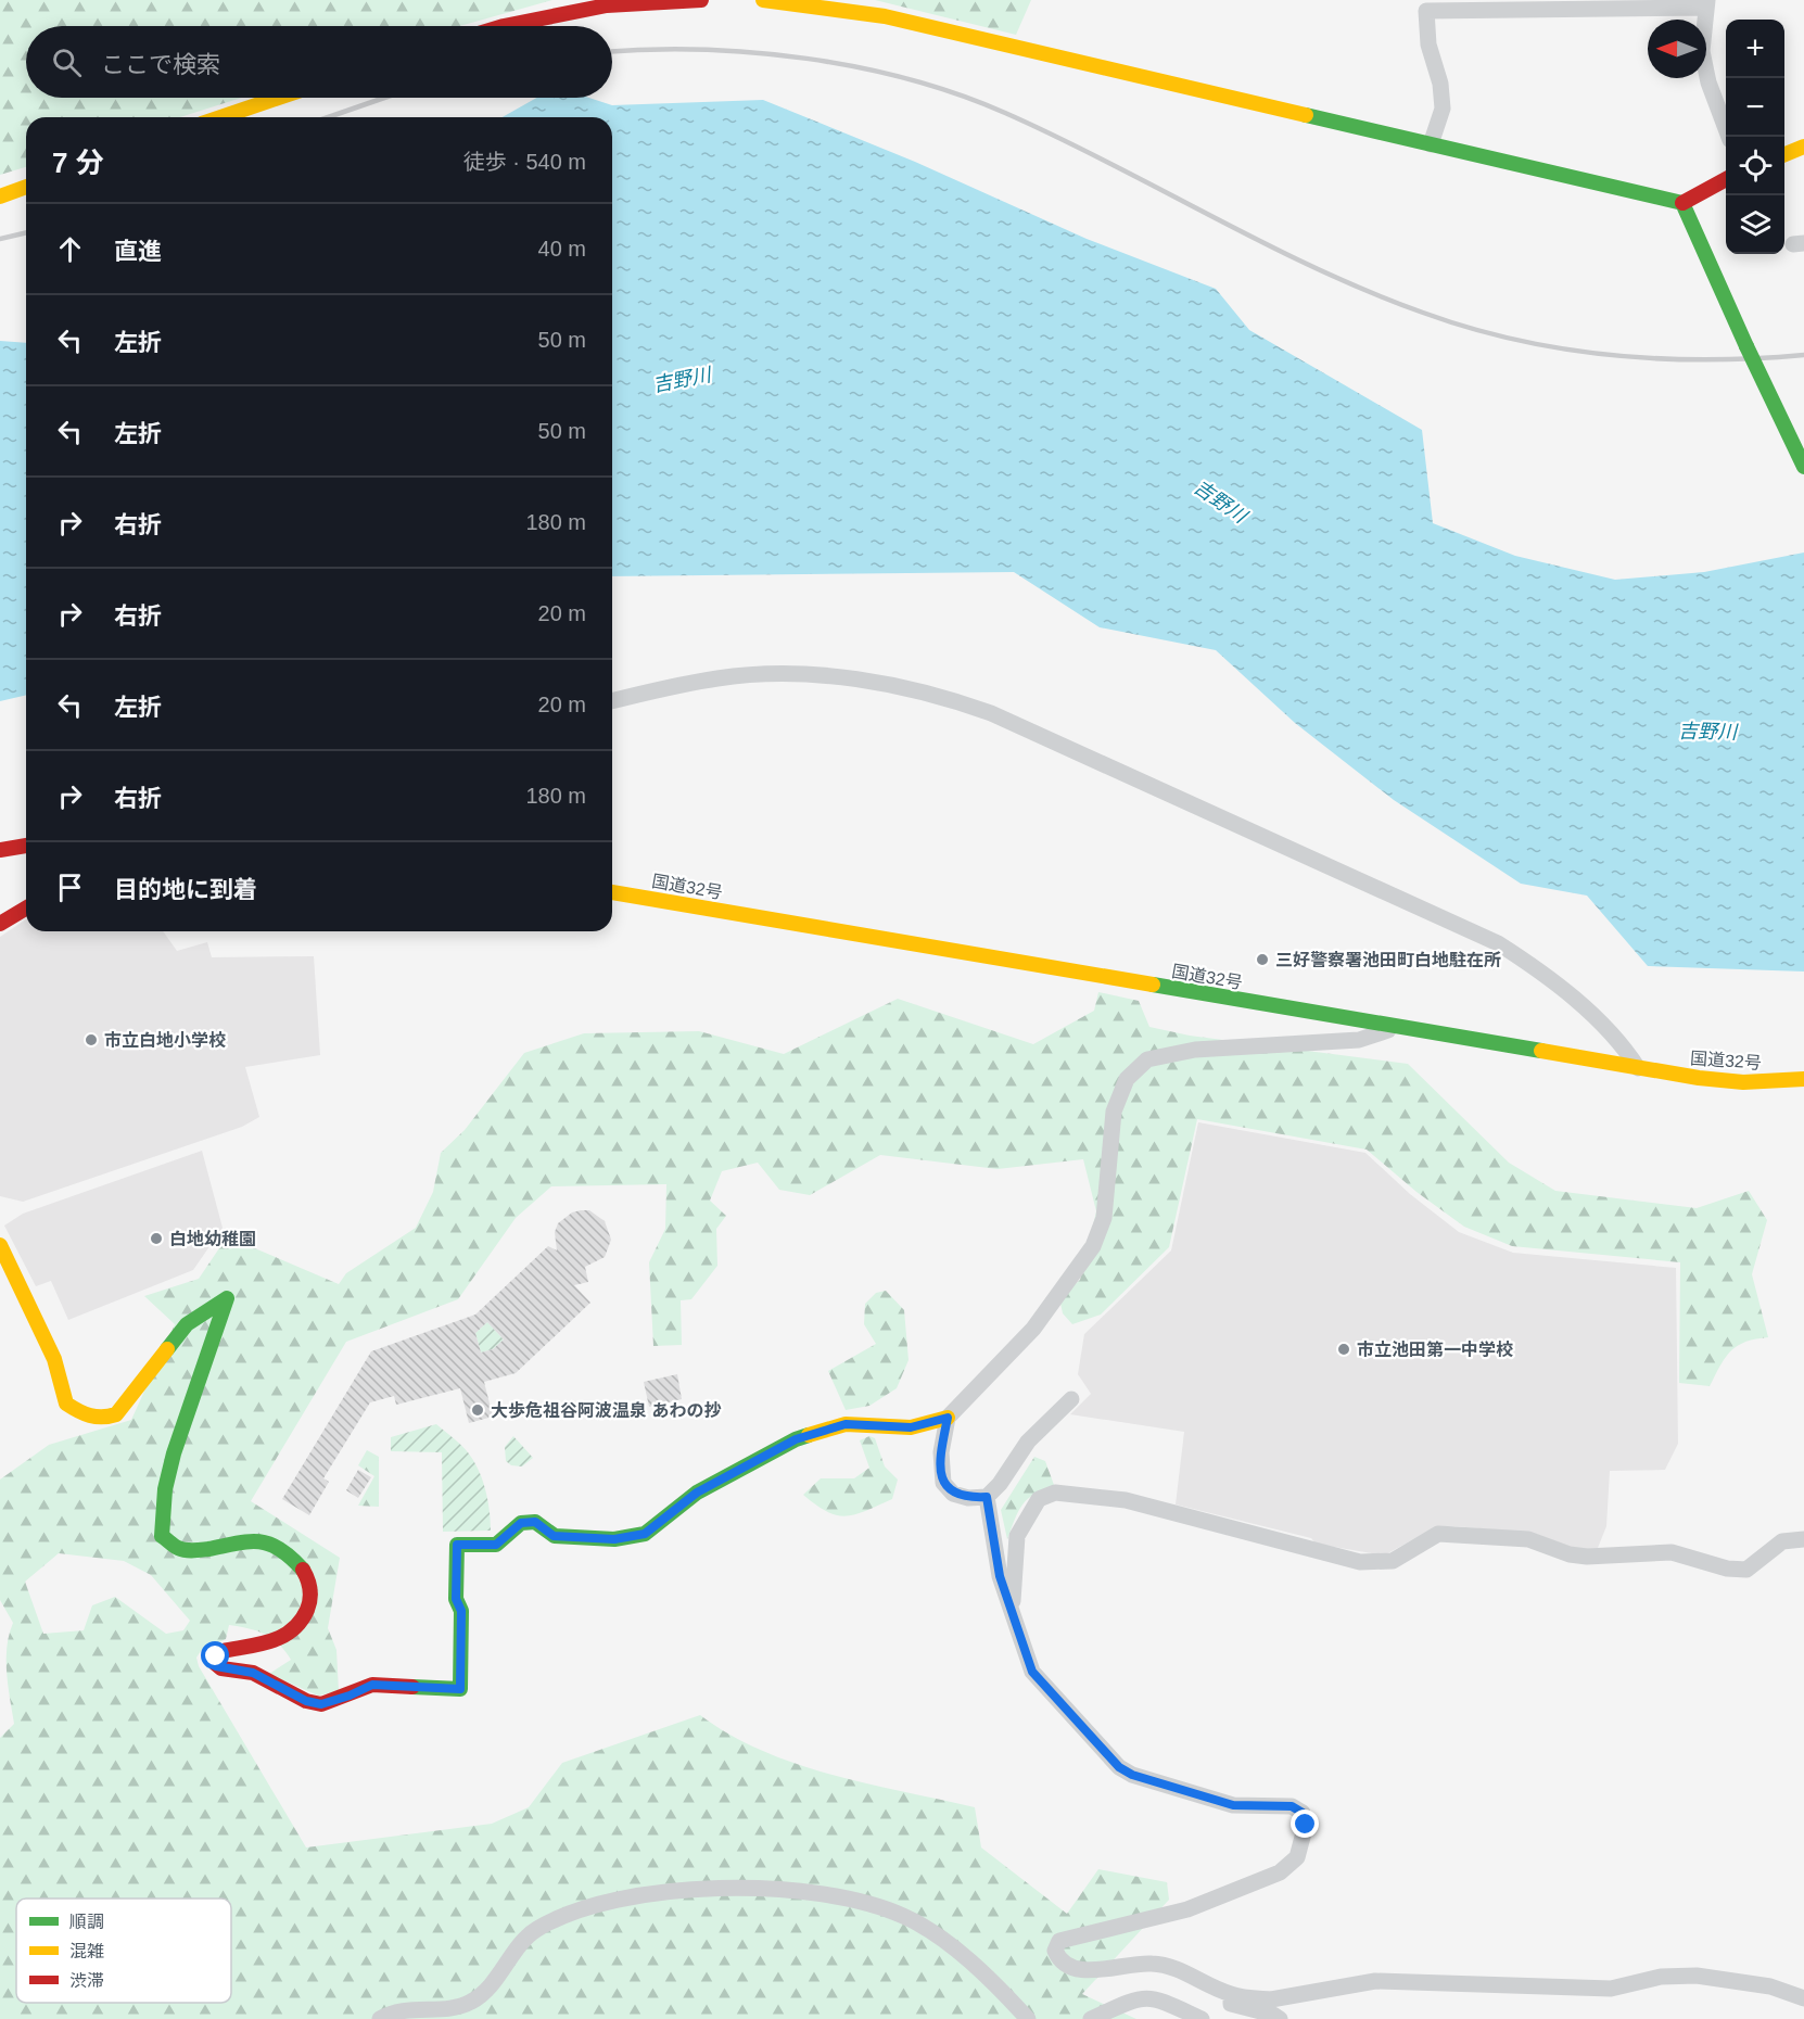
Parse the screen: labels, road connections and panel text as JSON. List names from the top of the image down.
{
  "streets": {
    "main road": ["国道32号"]
  },
  "water": ["吉野川"],
  "places": [
    "三好警察署池田町白地駐在所",
    "市立白地小学校",
    "白地幼稚園",
    "市立池田第一中学校",
    "大歩危祖谷阿波温泉 あわの抄"
  ],
  "legend": ["順調", "混雑", "渋滞"],
  "north": "left",
  "page": {
    "map_buttons": ["+", "−"],
    "search": "ここで検索",
    "heading": ["7 分", "徒歩 · 540 m"],
    "list": [
      ["直進", "40 m"],
      ["左折", "50 m"],
      ["左折", "50 m"],
      ["右折", "180 m"],
      ["右折", "20 m"],
      ["左折", "20 m"],
      ["右折", "180 m"],
      "目的地に到着"
    ]
  }
}
